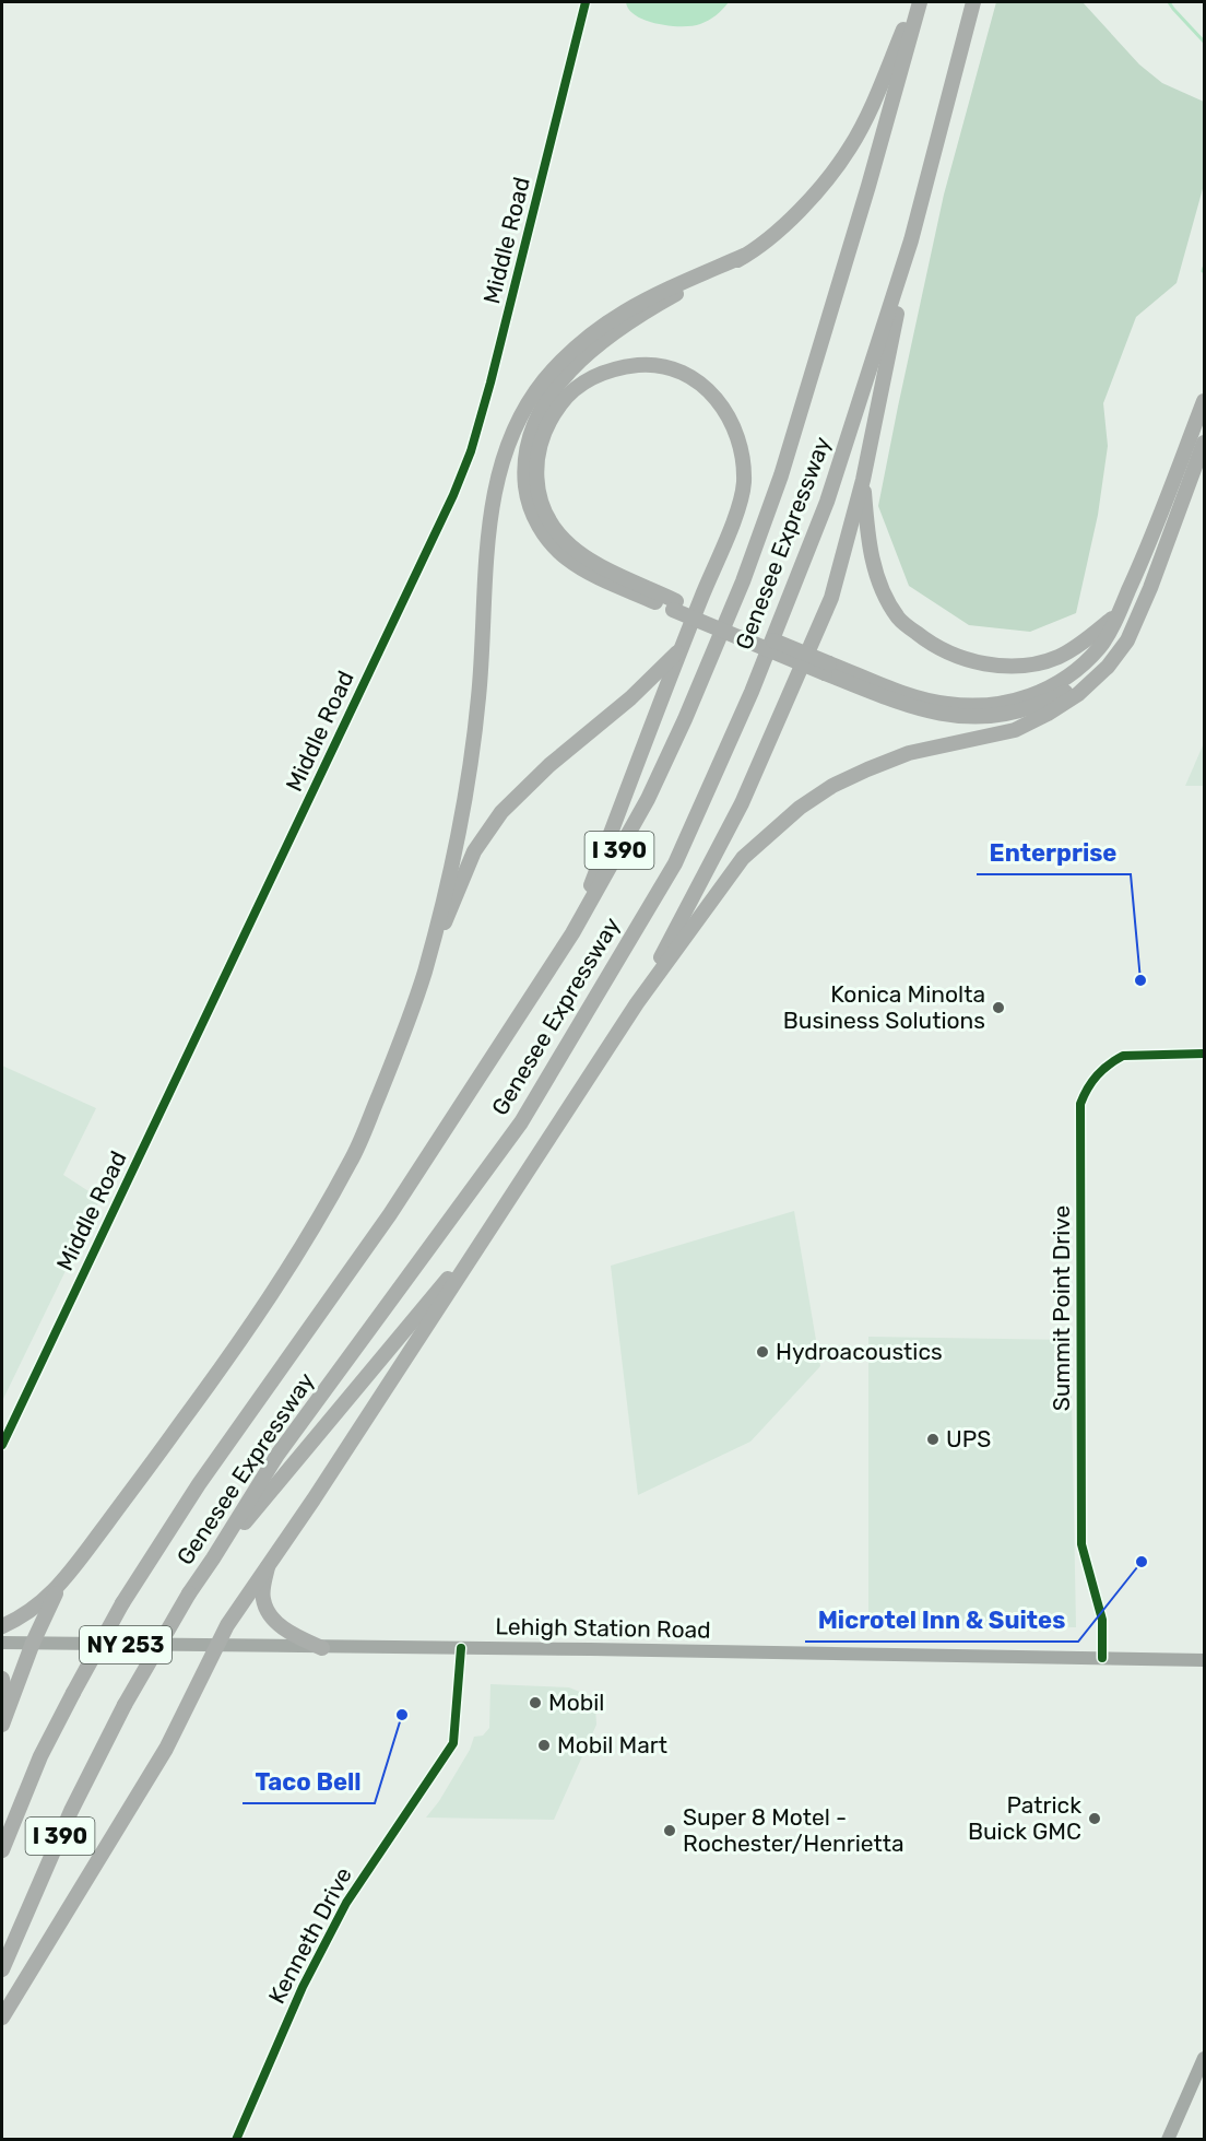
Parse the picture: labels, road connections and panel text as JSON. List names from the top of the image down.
{
  "streets": {
    "highway": ["Genesee Expressway", "I 390"],
    "main road": ["Lehigh Station Road", "NY 253"],
    "street": ["Middle Road", "Summit Point Drive", "Kenneth Drive"]
  },
  "crossings": [
    ["Summit Point Drive", "Lehigh Station Road"],
    ["Lehigh Station Road", "Kenneth Drive"]
  ],
  "places": [
    "Enterprise",
    "Konica Minolta Business Solutions",
    "Hydroacoustics",
    "UPS",
    "Microtel Inn & Suites",
    "Mobil",
    "Taco Bell",
    "Mobil Mart",
    "Patrick Buick GMC",
    "Super 8 Motel - Rochester/Henrietta"
  ]
}
